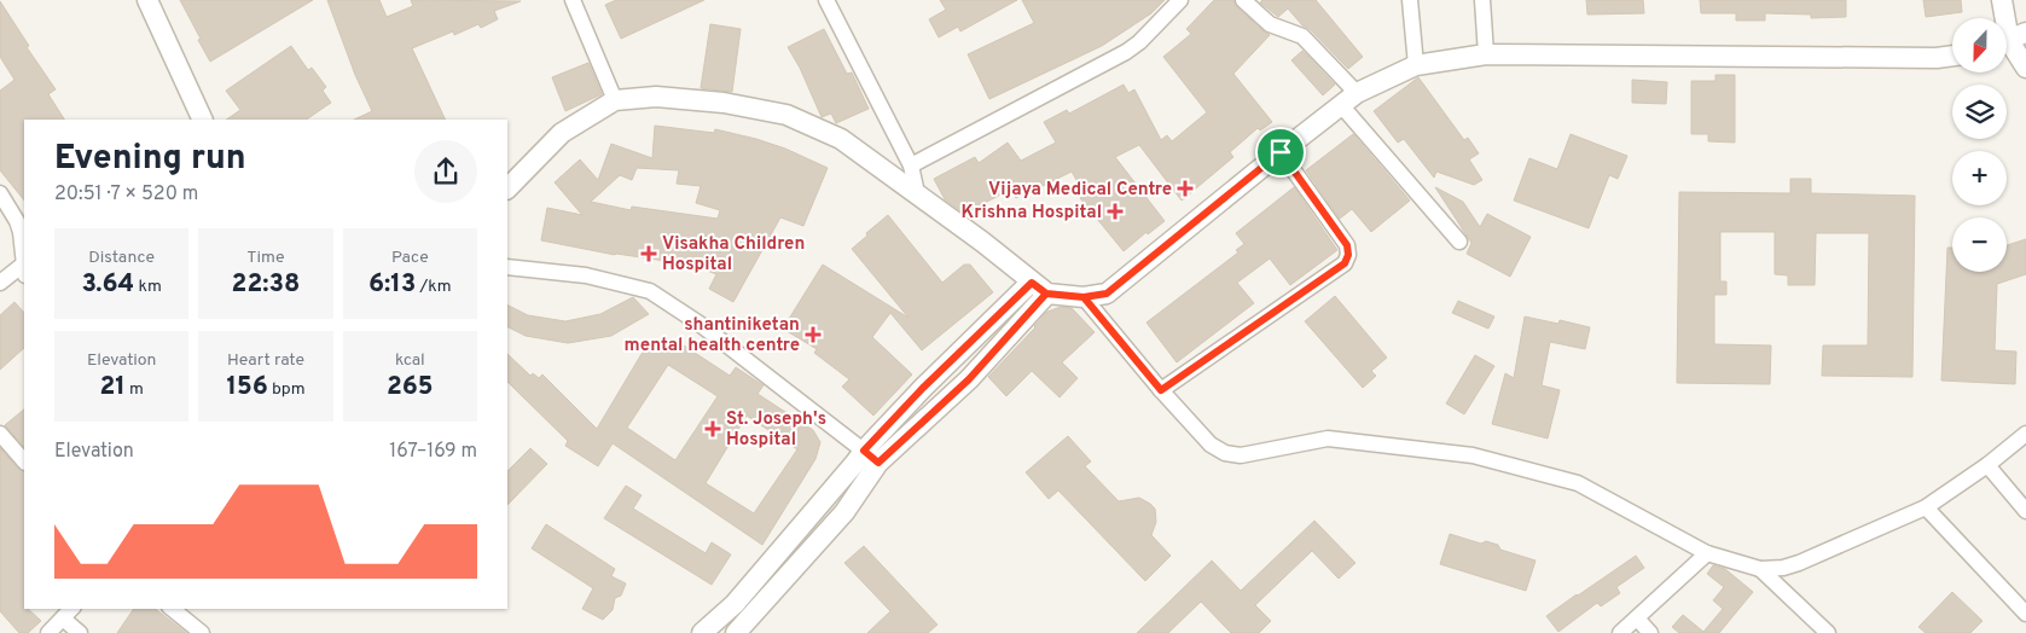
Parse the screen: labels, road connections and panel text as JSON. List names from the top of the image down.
{
  "places": {
    "health": [
      "Vijaya Medical Centre",
      "Krishna Hospital",
      "Visakha Children Hospital",
      "shantiniketan mental health centre",
      "St. Joseph's Hospital"
    ]
  },
  "north": "bottom",
  "page": {
    "map_buttons": ["+", "−"],
    "heading": ["Evening run", "20:51 · 7 × 520 m"],
    "stats": [
      ["Distance", "3.64 km"],
      ["Time", "22:38"],
      ["Pace", "6:13 /km"],
      ["Elevation", "21 m"],
      ["Heart rate", "156 bpm"],
      ["kcal", "265"]
    ],
    "chart": ["Elevation", "167–169 m"]
  }
}
